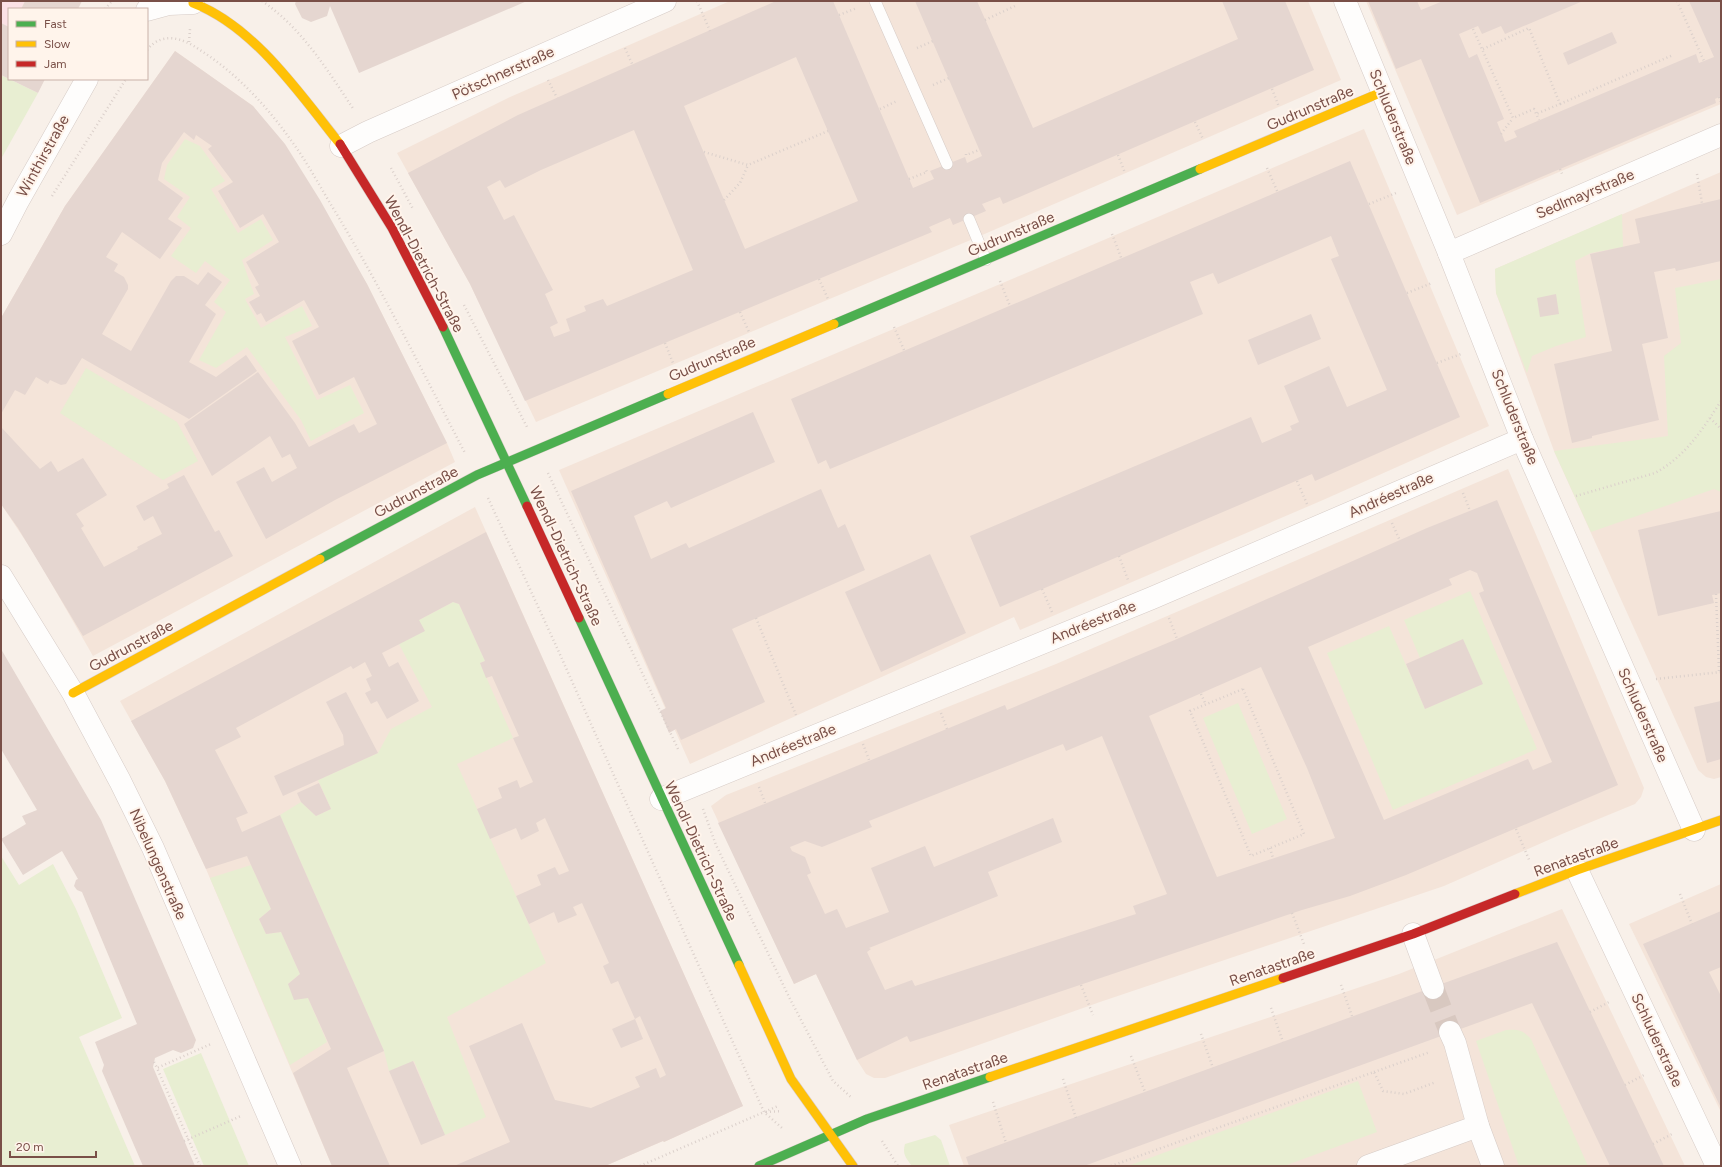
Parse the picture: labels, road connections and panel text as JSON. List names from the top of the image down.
{
  "streets": {
    "street": [
      "Pötschnerstraße",
      "Gudrunstraße",
      "Schluderstraße",
      "Winthirstraße",
      "Sedlmayrstraße",
      "Wendl-Dietrich-Straße",
      "Andréestraße",
      "Renatastraße",
      "Nibelungenstraße"
    ]
  },
  "crossings": [
    ["Pötschnerstraße", "Wendl-Dietrich-Straße"],
    ["Gudrunstraße", "Schluderstraße"],
    ["Gudrunstraße", "Wendl-Dietrich-Straße"],
    ["Gudrunstraße", "Nibelungenstraße"],
    ["Schluderstraße", "Sedlmayrstraße"],
    ["Schluderstraße", "Andréestraße"],
    ["Schluderstraße", "Renatastraße"],
    ["Wendl-Dietrich-Straße", "Andréestraße"],
    ["Wendl-Dietrich-Straße", "Renatastraße"]
  ],
  "legend": ["Fast", "Slow", "Jam"],
  "scale_bar": "20 m"
}
